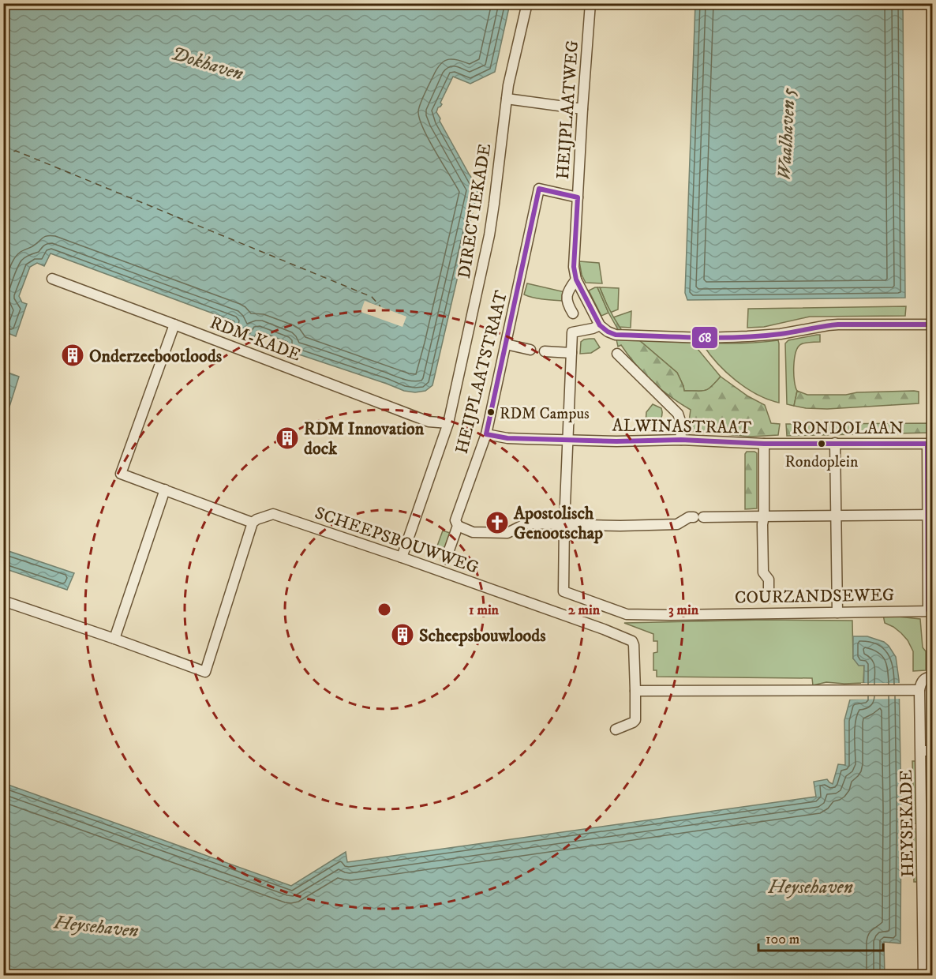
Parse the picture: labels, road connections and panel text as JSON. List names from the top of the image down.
{
  "streets": {
    "street": [
      "HEIJPLAATWEG",
      "DIRECTIEKADE",
      "RDM-KADE",
      "HEIJPLAATSTRAAT",
      "ALWINASTRAAT",
      "RONDOLAAN",
      "SCHEEPSBOUWWEG",
      "COURZANDSEWEG",
      "HEYSEKADE"
    ]
  },
  "crossings": [
    ["HEIJPLAATWEG", "HEIJPLAATSTRAAT"],
    ["DIRECTIEKADE", "RDM-KADE"],
    ["DIRECTIEKADE", "SCHEEPSBOUWWEG"],
    ["HEIJPLAATSTRAAT", "ALWINASTRAAT"],
    ["ALWINASTRAAT", "RONDOLAAN"]
  ],
  "water": ["Dokhaven", "Waalhaven 5", "Heysehaven"],
  "places": {
    "building": ["Onderzeebootloods", "RDM Innovation dock", "Scheepsbouwloods"],
    "other": ["RDM Campus", "Rondoplein"],
    "church": ["Apostolisch Genootschap"]
  },
  "lines": ["transit line 68"],
  "scale_bar": "100 m",
  "rings": ["1 min", "2 min", "3 min"]
}
